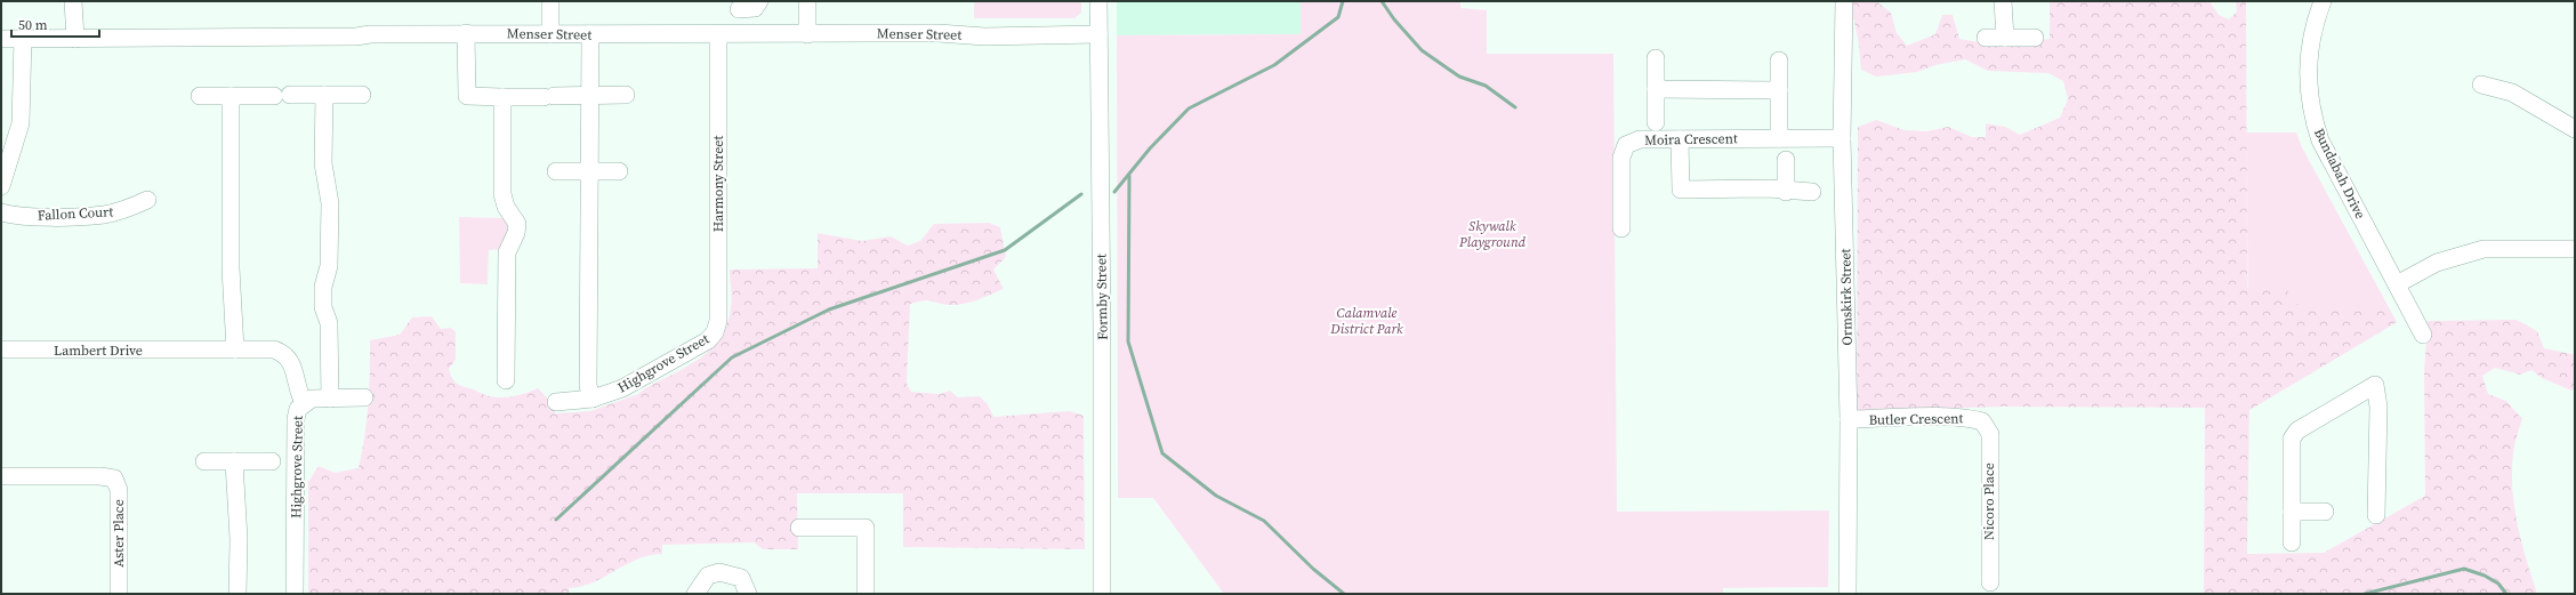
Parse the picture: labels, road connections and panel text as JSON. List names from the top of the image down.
{
  "streets": {
    "street": [
      "Menser Street",
      "Moira Crescent",
      "Bundabah Drive",
      "Harmony Street",
      "Fallon Court",
      "Formby Street",
      "Ormskirk Street",
      "Lambert Drive",
      "Highgrove Street",
      "Butler Crescent",
      "Nicoro Place",
      "Aster Place"
    ]
  },
  "crossings": [
    ["Menser Street", "Harmony Street"],
    ["Menser Street", "Formby Street"],
    ["Moira Crescent", "Ormskirk Street"],
    ["Harmony Street", "Highgrove Street"],
    ["Ormskirk Street", "Butler Crescent"],
    ["Lambert Drive", "Highgrove Street"],
    ["Butler Crescent", "Nicoro Place"]
  ],
  "parks": ["Skywalk Playground", "Calamvale District Park"],
  "scale_bar": "50 m"
}
